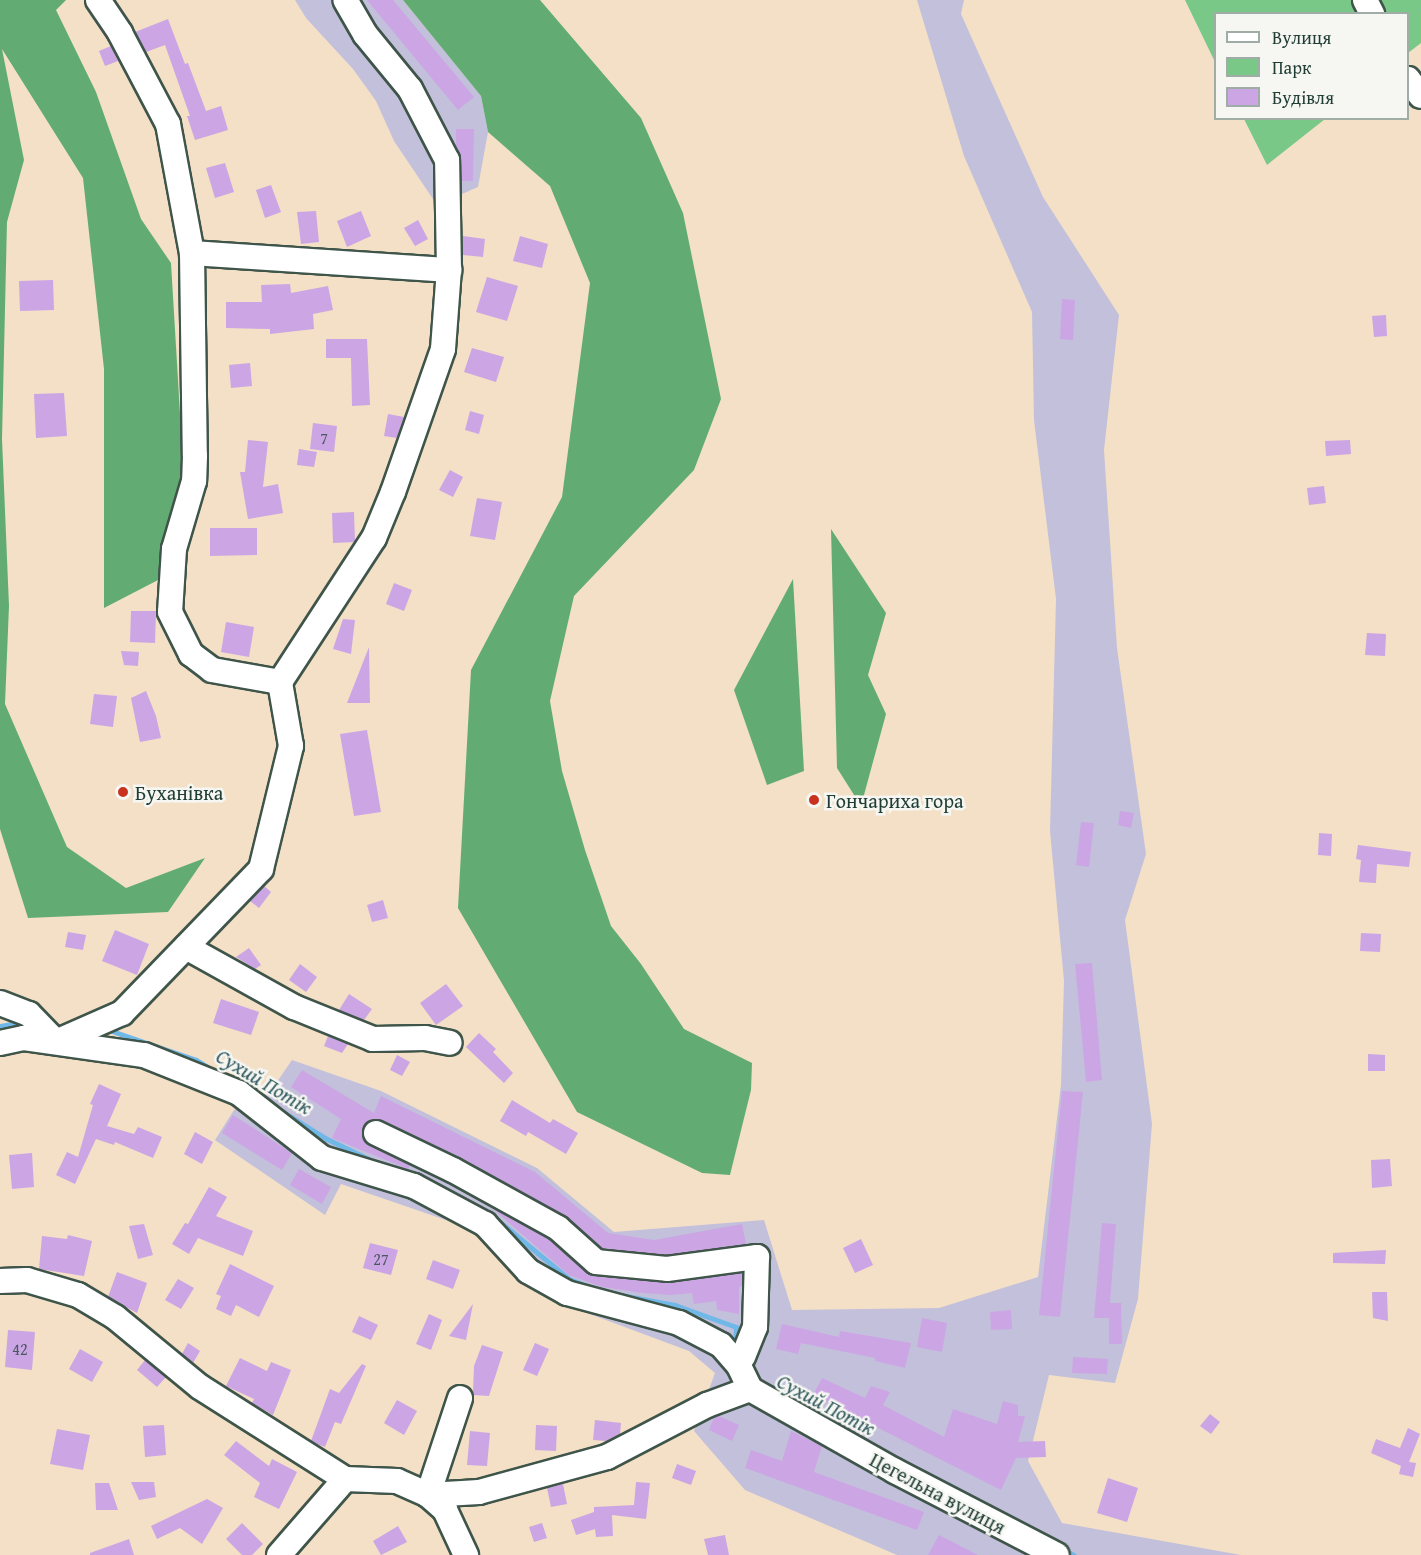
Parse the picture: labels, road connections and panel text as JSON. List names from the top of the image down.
{
  "streets": {
    "street": ["Цегельна вулиця"]
  },
  "water": ["Сухий Потік"],
  "places": ["Буханівка", "Гончариха гора"],
  "house_numbers": ["7", "27", "42"],
  "legend": ["Вулиця", "Парк", "Будівля"]
}
